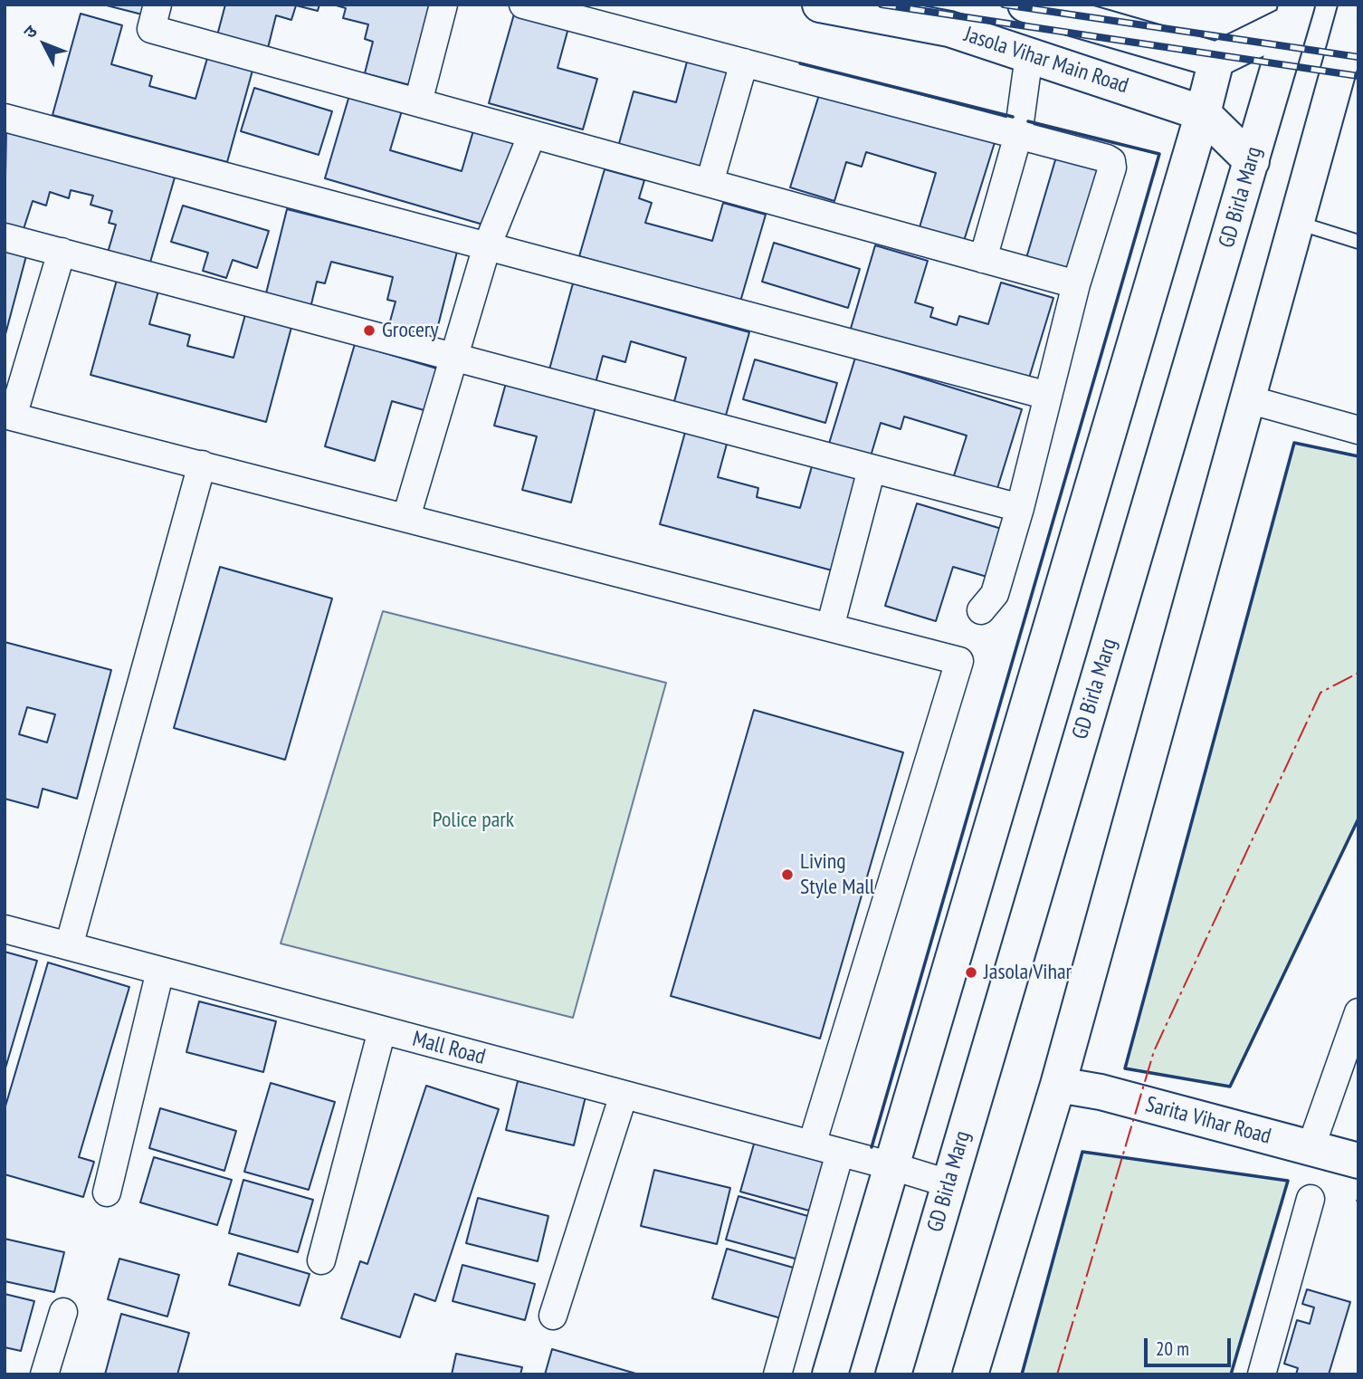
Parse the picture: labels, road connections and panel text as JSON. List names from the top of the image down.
{
  "streets": {
    "main road": ["Jasola Vihar Main Road", "GD Birla Marg", "Sarita Vihar Road"],
    "street": ["Mall Road"]
  },
  "crossings": [
    ["Jasola Vihar Main Road", "GD Birla Marg"],
    ["GD Birla Marg", "Mall Road"]
  ],
  "parks": ["Police park"],
  "places": ["Grocery", "Living Style Mall", "Jasola Vihar"],
  "scale_bar": "20 m",
  "north": "top left"
}
